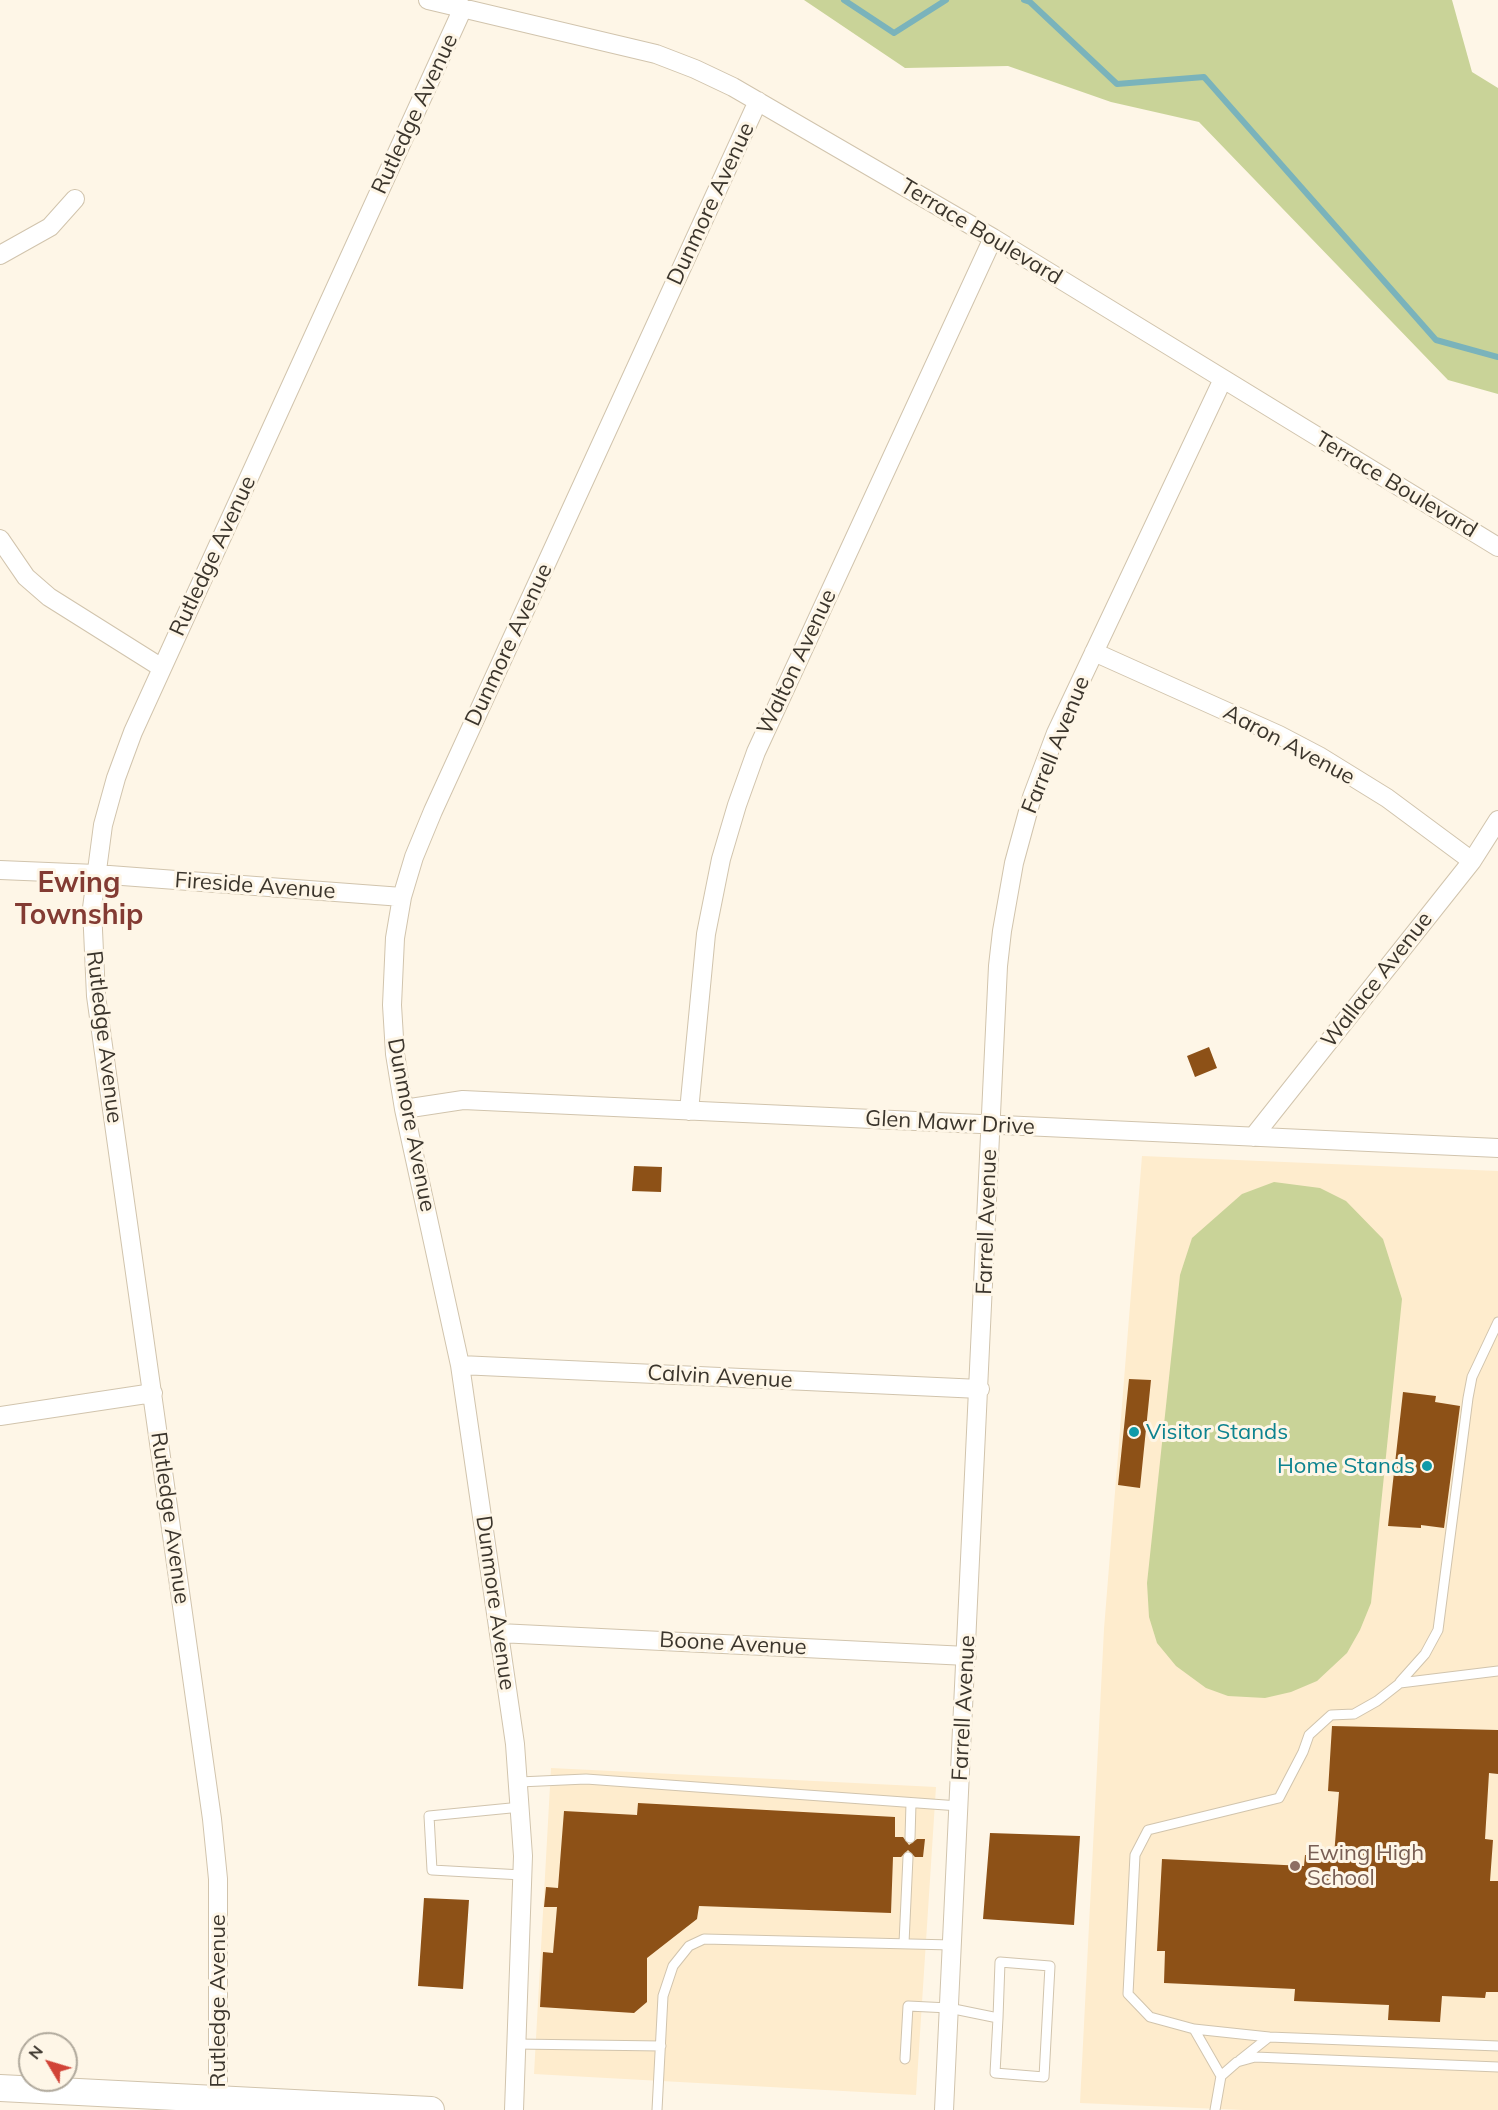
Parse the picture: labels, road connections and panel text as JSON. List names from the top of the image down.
{
  "streets": {
    "street": [
      "Rutledge Avenue",
      "Dunmore Avenue",
      "Terrace Boulevard",
      "Walton Avenue",
      "Farrell Avenue",
      "Aaron Avenue",
      "Fireside Avenue",
      "Wallace Avenue",
      "Glen Mawr Drive",
      "Calvin Avenue",
      "Boone Avenue"
    ]
  },
  "crossings": [
    ["Rutledge Avenue", "Terrace Boulevard"],
    ["Rutledge Avenue", "Fireside Avenue"],
    ["Dunmore Avenue", "Terrace Boulevard"],
    ["Dunmore Avenue", "Fireside Avenue"],
    ["Dunmore Avenue", "Glen Mawr Drive"],
    ["Dunmore Avenue", "Calvin Avenue"],
    ["Dunmore Avenue", "Boone Avenue"],
    ["Terrace Boulevard", "Walton Avenue"],
    ["Terrace Boulevard", "Farrell Avenue"],
    ["Walton Avenue", "Glen Mawr Drive"],
    ["Farrell Avenue", "Aaron Avenue"],
    ["Farrell Avenue", "Glen Mawr Drive"],
    ["Farrell Avenue", "Calvin Avenue"],
    ["Farrell Avenue", "Boone Avenue"],
    ["Aaron Avenue", "Wallace Avenue"],
    ["Wallace Avenue", "Glen Mawr Drive"]
  ],
  "districts": ["Ewing Township"],
  "places": ["Visitor Stands", "Home Stands", "Ewing High School"],
  "north": "top left"
}
